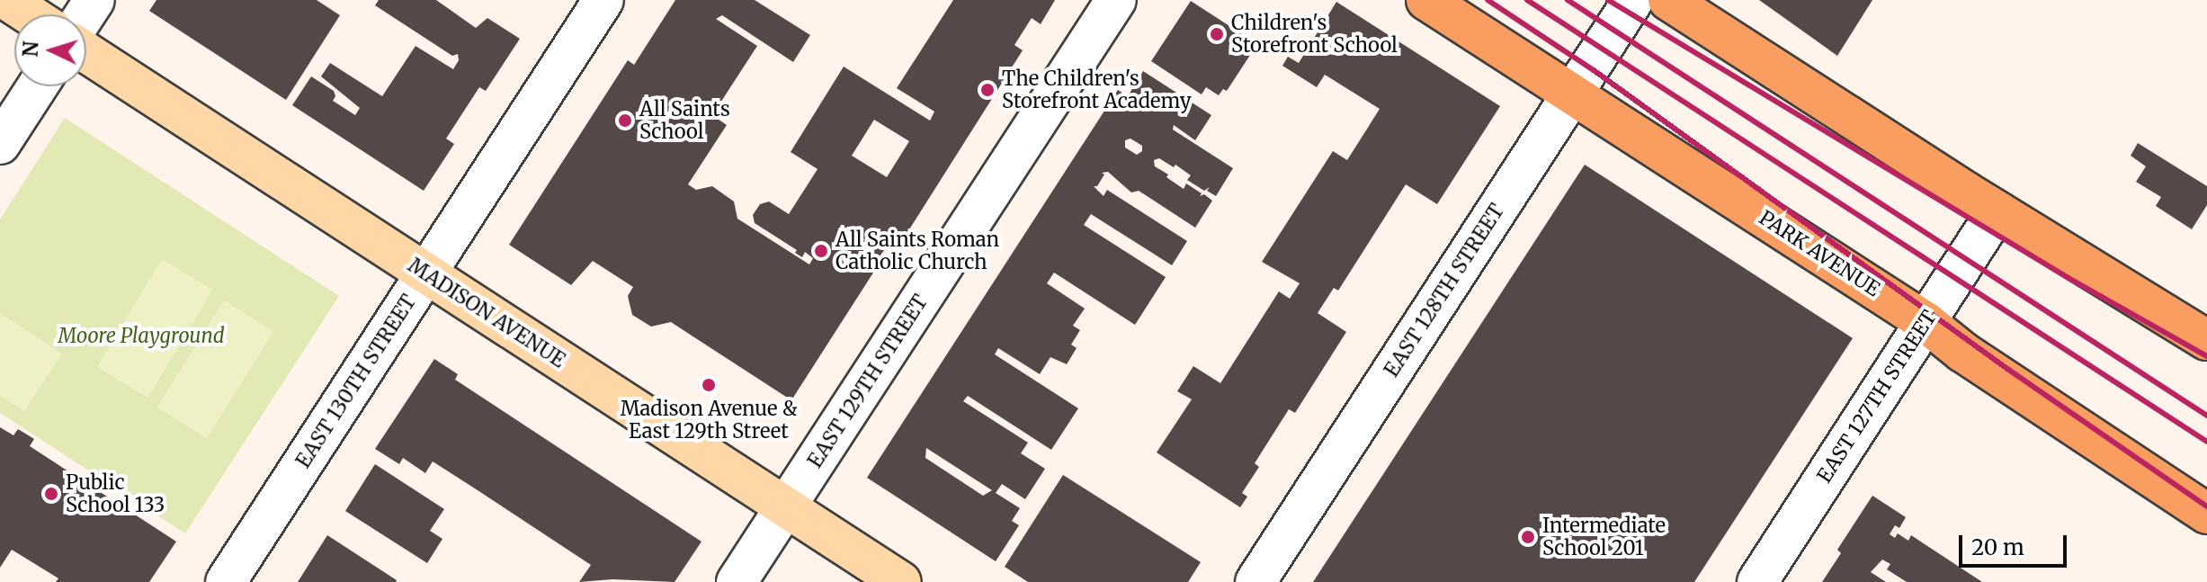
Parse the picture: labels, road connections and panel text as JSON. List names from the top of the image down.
{
  "streets": {
    "main road": ["PARK AVENUE", "MADISON AVENUE"],
    "street": [
      "EAST 128TH STREET",
      "EAST 130TH STREET",
      "EAST 129TH STREET",
      "EAST 127TH STREET"
    ]
  },
  "crossings": [
    ["PARK AVENUE", "EAST 128TH STREET"],
    ["PARK AVENUE", "EAST 127TH STREET"],
    ["MADISON AVENUE", "EAST 130TH STREET"],
    ["MADISON AVENUE", "EAST 129TH STREET"]
  ],
  "parks": ["Moore Playground"],
  "places": [
    "Children's Storefront School",
    "The Children's Storefront Academy",
    "All Saints School",
    "All Saints Roman Catholic Church",
    "Madison Avenue & East 129th Street",
    "Public School 133",
    "Intermediate School 201"
  ],
  "scale_bar": "20 m",
  "north": "left"
}
